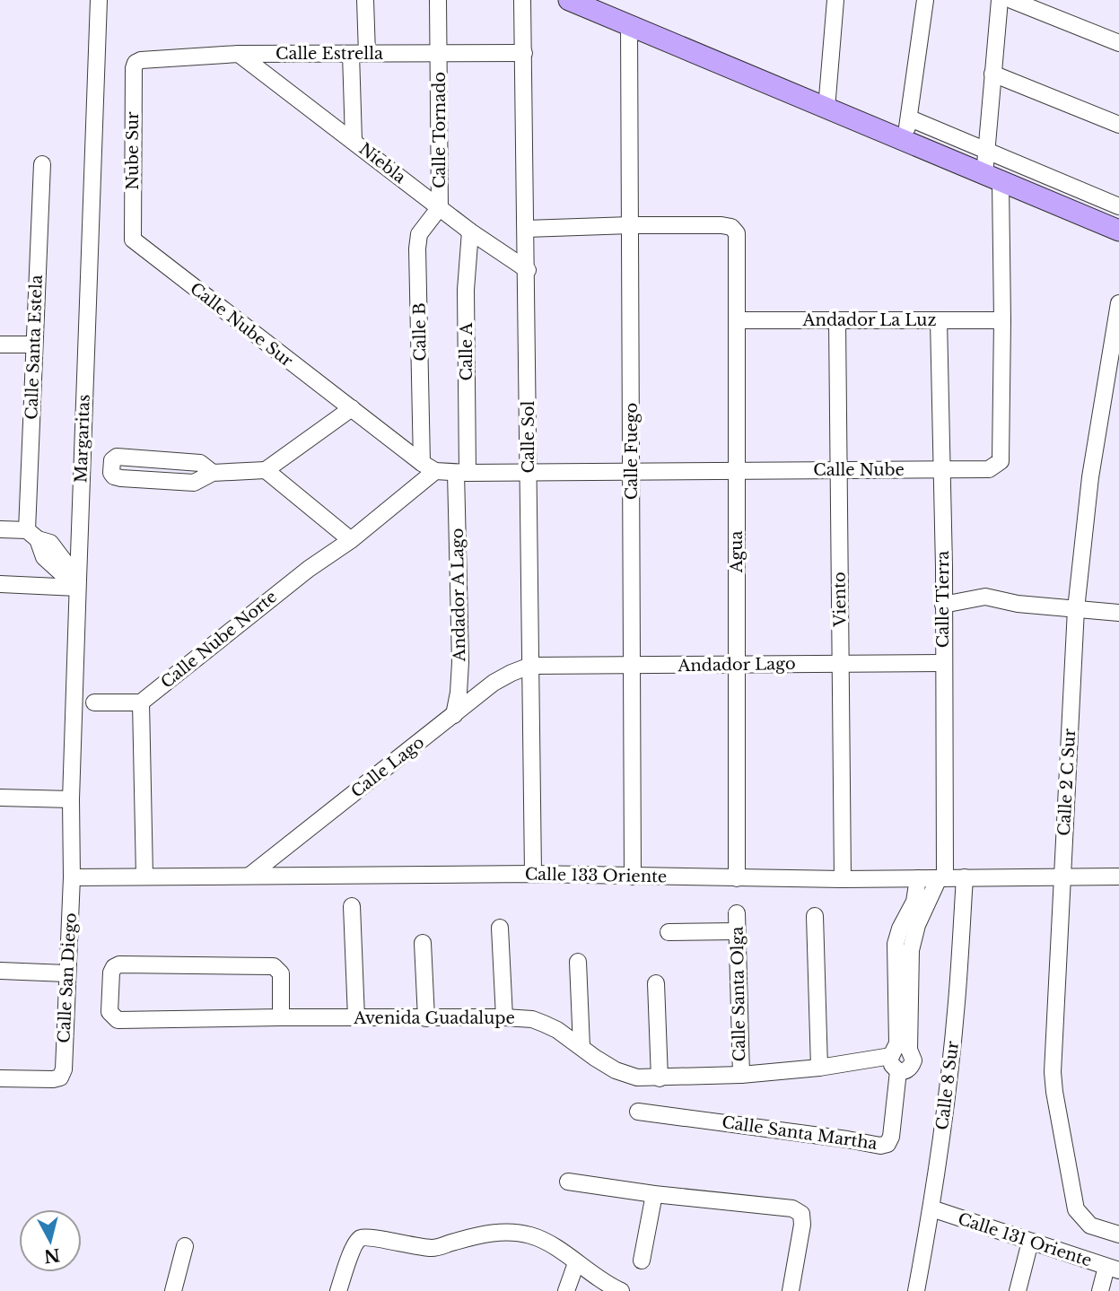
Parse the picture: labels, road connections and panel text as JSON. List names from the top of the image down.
{
  "streets": {
    "street": [
      "Calle Estrella",
      "Calle Tornado",
      "Nube Sur",
      "Niebla",
      "Andador La Luz",
      "Calle Nube Sur",
      "Calle B",
      "Calle Santa Estela",
      "Calle A",
      "Calle Sol",
      "Margaritas",
      "Calle Fuego",
      "Calle Nube",
      "Agua",
      "Andador A Lago",
      "Viento",
      "Calle Tierra",
      "Calle Nube Norte",
      "Andador Lago",
      "Calle Lago",
      "Calle 2 C Sur",
      "Calle 133 Oriente",
      "Calle San Diego",
      "Calle Santa Olga",
      "Avenida Guadalupe",
      "Calle 8 Sur",
      "Calle Santa Martha",
      "Calle 131 Oriente"
    ]
  },
  "crossings": [
    ["Calle Estrella", "Calle Tornado"],
    ["Calle Estrella", "Nube Sur"],
    ["Calle Estrella", "Niebla"],
    ["Calle Estrella", "Calle Sol"],
    ["Calle Tornado", "Niebla"],
    ["Calle Tornado", "Calle B"],
    ["Nube Sur", "Calle Nube Sur"],
    ["Niebla", "Calle B"],
    ["Niebla", "Calle A"],
    ["Niebla", "Calle Sol"],
    ["Andador La Luz", "Calle Nube"],
    ["Andador La Luz", "Agua"],
    ["Andador La Luz", "Viento"],
    ["Andador La Luz", "Calle Tierra"],
    ["Calle Nube Sur", "Calle B"],
    ["Calle Nube Sur", "Calle Nube"],
    ["Calle Nube Sur", "Calle Nube Norte"],
    ["Calle B", "Calle Nube"],
    ["Calle B", "Calle Nube Norte"],
    ["Calle A", "Calle Nube"],
    ["Calle A", "Andador A Lago"],
    ["Calle Sol", "Calle Nube"],
    ["Calle Sol", "Andador Lago"],
    ["Calle Sol", "Calle Lago"],
    ["Calle Sol", "Calle 133 Oriente"],
    ["Margaritas", "Calle 133 Oriente"],
    ["Margaritas", "Calle San Diego"],
    ["Calle Fuego", "Calle Nube"],
    ["Calle Fuego", "Agua"],
    ["Calle Fuego", "Andador Lago"],
    ["Calle Fuego", "Calle 133 Oriente"],
    ["Calle Nube", "Agua"],
    ["Calle Nube", "Andador A Lago"],
    ["Calle Nube", "Viento"],
    ["Calle Nube", "Calle Tierra"],
    ["Calle Nube", "Calle Nube Norte"],
    ["Agua", "Andador Lago"],
    ["Agua", "Calle 133 Oriente"],
    ["Andador A Lago", "Calle Lago"],
    ["Viento", "Andador Lago"],
    ["Viento", "Calle 133 Oriente"],
    ["Calle Tierra", "Andador Lago"],
    ["Calle Tierra", "Calle 133 Oriente"],
    ["Andador Lago", "Calle Lago"],
    ["Calle Lago", "Calle 133 Oriente"],
    ["Calle 2 C Sur", "Calle 133 Oriente"],
    ["Calle 133 Oriente", "Calle San Diego"],
    ["Calle 133 Oriente", "Calle 8 Sur"],
    ["Calle Santa Olga", "Avenida Guadalupe"],
    ["Calle 8 Sur", "Calle 131 Oriente"]
  ],
  "north": "bottom"
}
